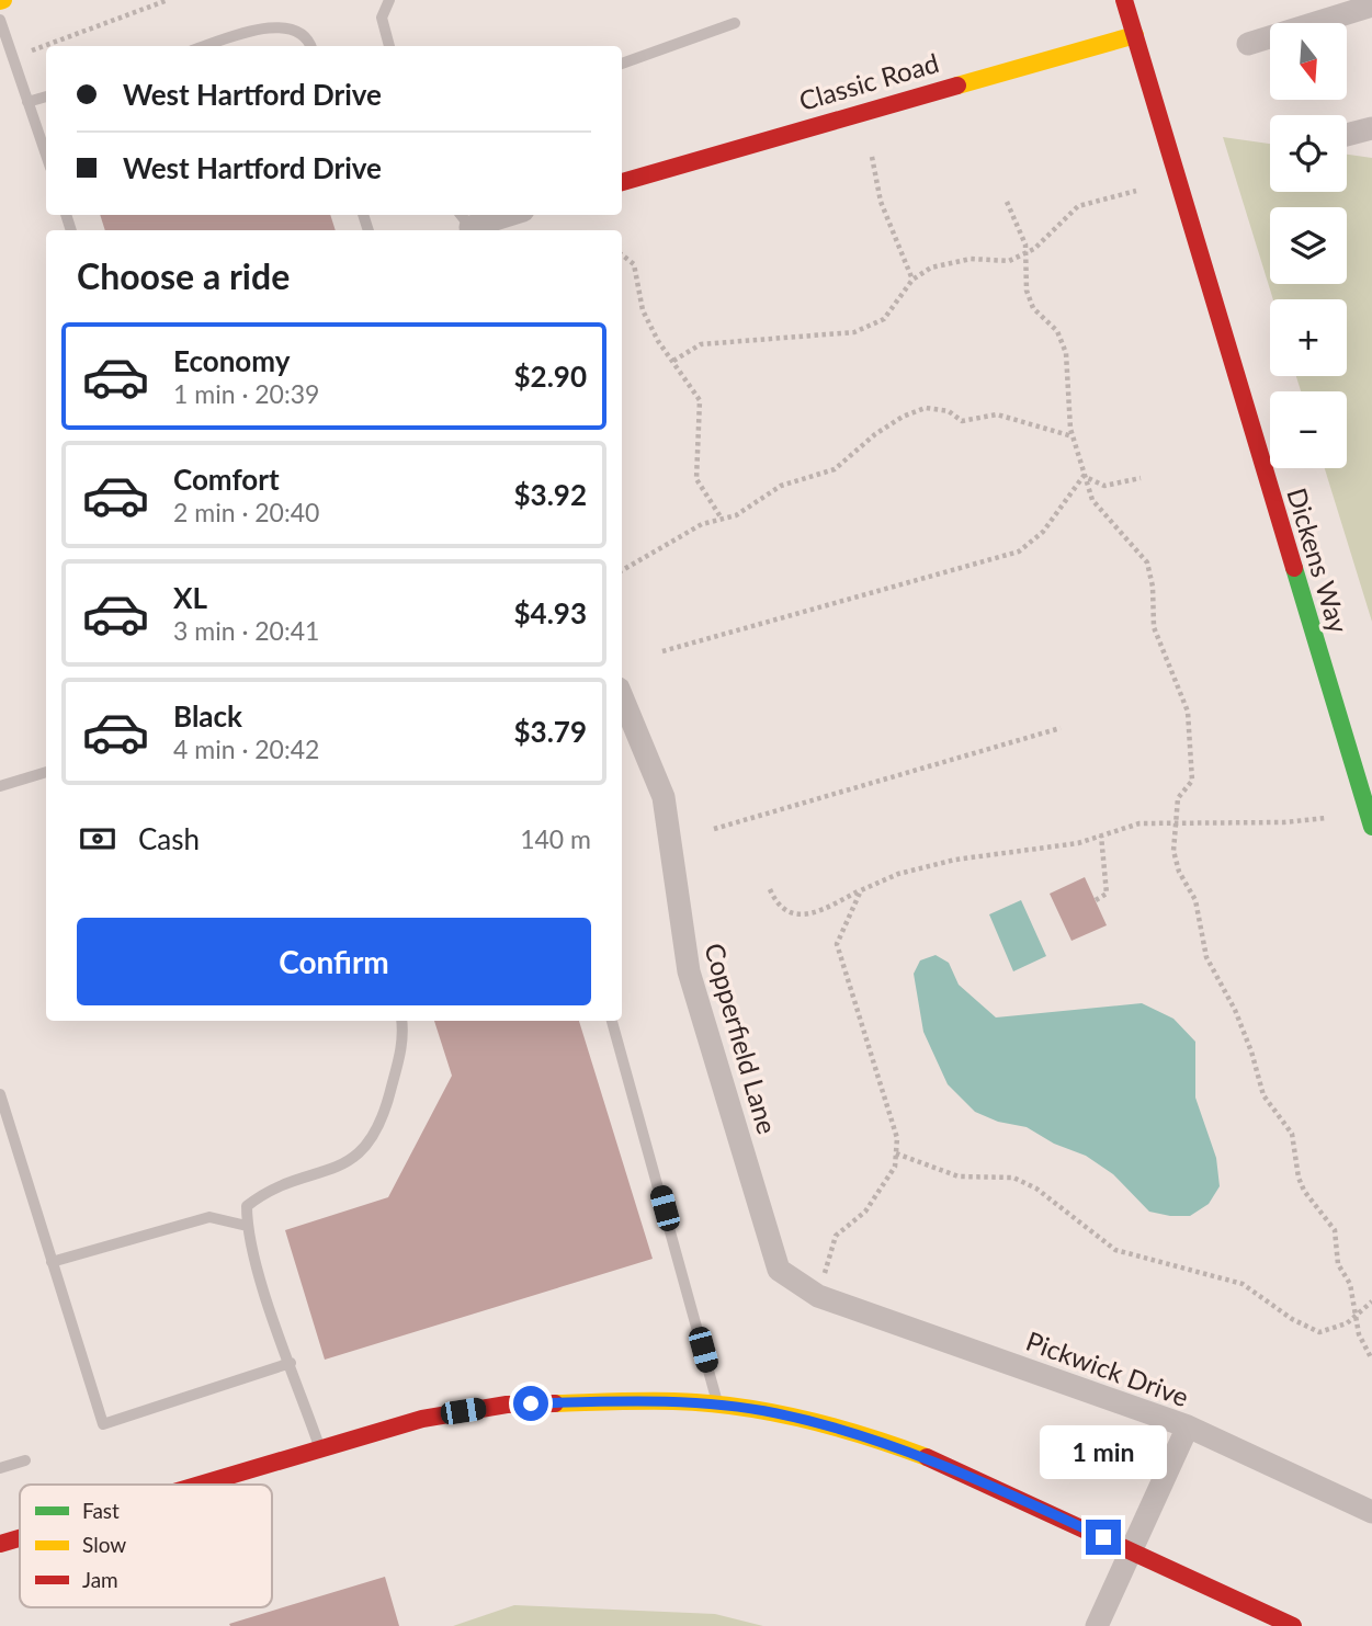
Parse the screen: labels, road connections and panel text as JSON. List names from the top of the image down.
{
  "streets": {
    "street": [
      "Classic Road",
      "Dickens Way",
      "Copperfield Lane",
      "Pickwick Drive"
    ]
  },
  "crossings": [
    ["Classic Road", "Dickens Way"],
    ["Copperfield Lane", "Pickwick Drive"]
  ],
  "legend": ["Fast", "Slow", "Jam"],
  "north": "bottom",
  "page": {
    "map_buttons": ["+", "−"],
    "banner": ["West Hartford Drive", "West Hartford Drive"],
    "heading": "Choose a ride",
    "list": [
      {
        "name": "Economy",
        "note": "1 min · 20:39",
        "value": "$2.90"
      },
      {
        "name": "Comfort",
        "note": "2 min · 20:40",
        "value": "$3.92"
      },
      {
        "name": "XL",
        "note": "3 min · 20:41",
        "value": "$4.93"
      },
      {
        "name": "Black",
        "note": "4 min · 20:42",
        "value": "$3.79"
      }
    ],
    "pay": ["Cash", "140 m"],
    "buttons": "Confirm",
    "bubble": "1 min"
  }
}
